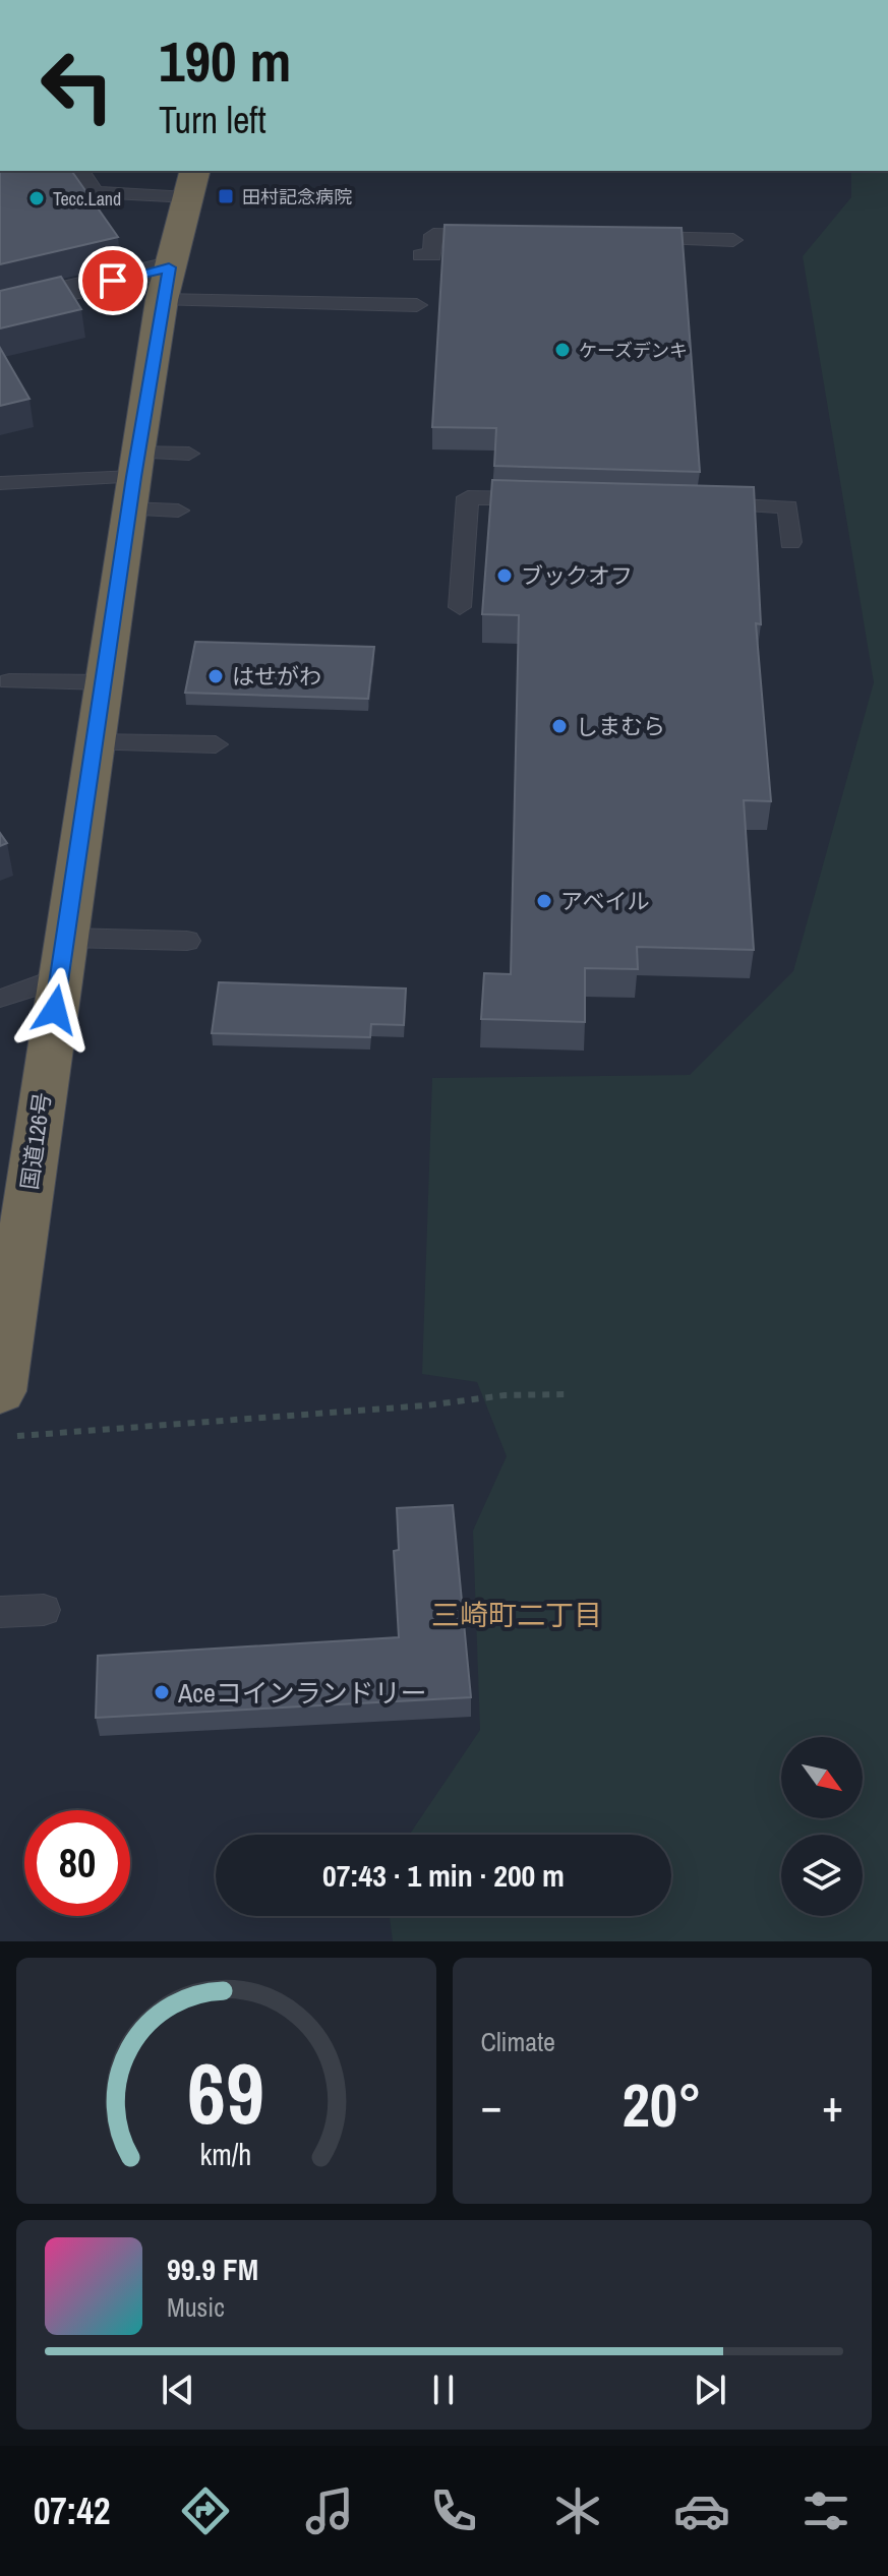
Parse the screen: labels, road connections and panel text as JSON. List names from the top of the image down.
{
  "streets": {
    "highway": ["国道126号"]
  },
  "districts": ["三崎町二丁目"],
  "places": {
    "transit": ["田村記念病院"],
    "other": [
      "Tecc.Land",
      "ケーズデンキ",
      "ブックオフ",
      "はせがわ",
      "しまむら",
      "アベイル",
      "Aceコインランドリー"
    ]
  },
  "north": "bottom right",
  "page": {
    "turn": ["190 m", "Turn left"],
    "limit": "80",
    "trip": "07:43 · 1 min · 200 m",
    "tile": "Climate",
    "heat": ["−", "20°", "+"],
    "song": ["99.9 FM", "Music"],
    "tabs": "07:42",
    "gauge": ["69", "km/h"]
  }
}
